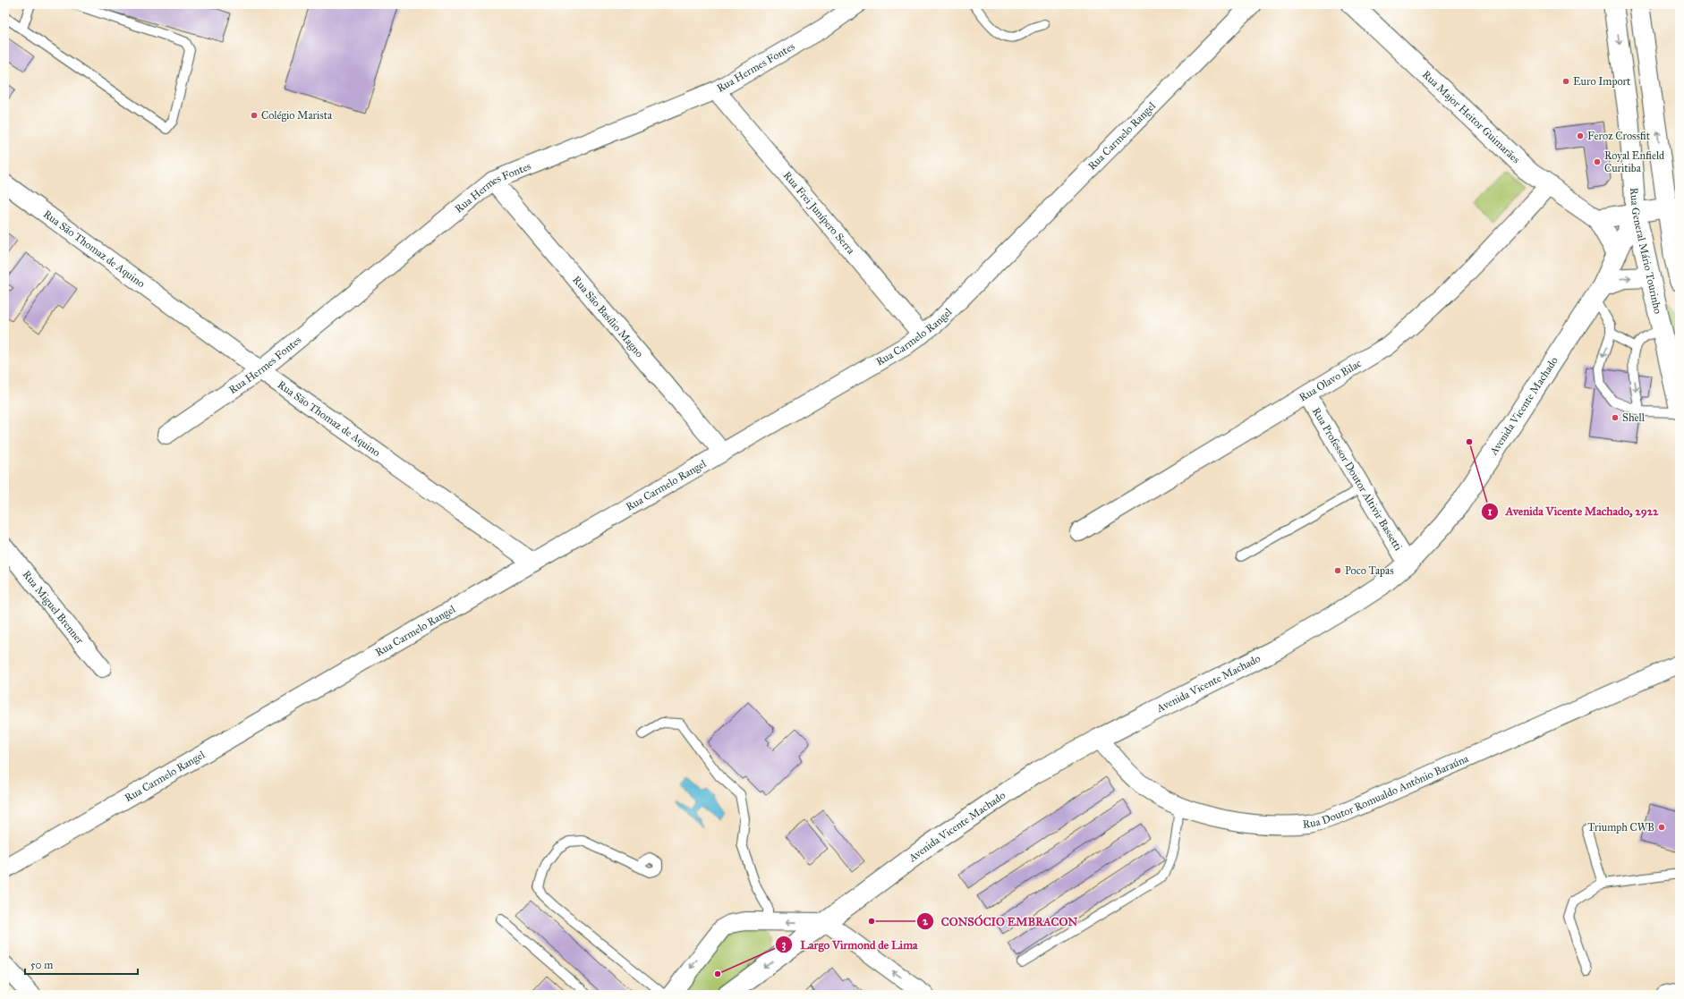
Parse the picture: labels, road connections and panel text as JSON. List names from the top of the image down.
{
  "streets": {
    "street": [
      "Rua Hermes Fontes",
      "Rua Major Heitor Guimarães",
      "Rua Carmelo Rangel",
      "Rua Frei Junípero Serra",
      "Rua São Thomaz de Aquino",
      "Rua General Mário Tourinho",
      "Rua São Basílio Magno",
      "Rua Olavo Bilac",
      "Avenida Vicente Machado",
      "Rua Professor Doutor Altivir Bassetti",
      "Rua Miguel Brenner",
      "Rua Doutor Romualdo Antônio Baraúna"
    ]
  },
  "crossings": [
    ["Rua Hermes Fontes", "Rua Frei Junípero Serra"],
    ["Rua Hermes Fontes", "Rua São Thomaz de Aquino"],
    ["Rua Hermes Fontes", "Rua São Basílio Magno"],
    ["Rua Major Heitor Guimarães", "Rua Olavo Bilac"],
    ["Rua Major Heitor Guimarães", "Avenida Vicente Machado"],
    ["Rua Carmelo Rangel", "Rua Frei Junípero Serra"],
    ["Rua Carmelo Rangel", "Rua São Thomaz de Aquino"],
    ["Rua Carmelo Rangel", "Rua São Basílio Magno"],
    ["Rua General Mário Tourinho", "Avenida Vicente Machado"],
    ["Rua Olavo Bilac", "Rua Professor Doutor Altivir Bassetti"],
    ["Avenida Vicente Machado", "Rua Professor Doutor Altivir Bassetti"],
    ["Avenida Vicente Machado", "Rua Doutor Romualdo Antônio Baraúna"]
  ],
  "places": [
    "Euro Import",
    "Colégio Marista",
    "Feroz Crossfit",
    "Royal Enfield Curitiba",
    "Shell",
    "Avenida Vicente Machado, 2922",
    "Poco Tapas",
    "Triumph CWB",
    "CONSÓCIO EMBRACON",
    "Largo Virmond de Lima"
  ],
  "scale_bar": "50 m"
}
